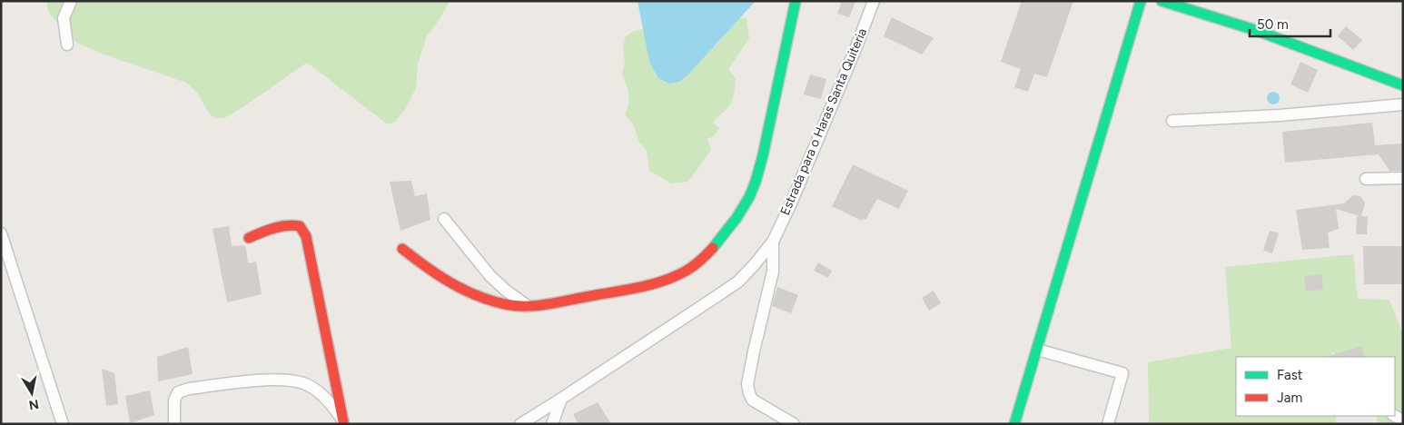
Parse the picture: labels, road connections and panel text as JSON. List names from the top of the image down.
{
  "streets": {
    "street": ["Estrada para o Haras Santa Quiteria"]
  },
  "legend": ["Fast", "Jam"],
  "scale_bar": "50 m",
  "north": "bottom"
}
